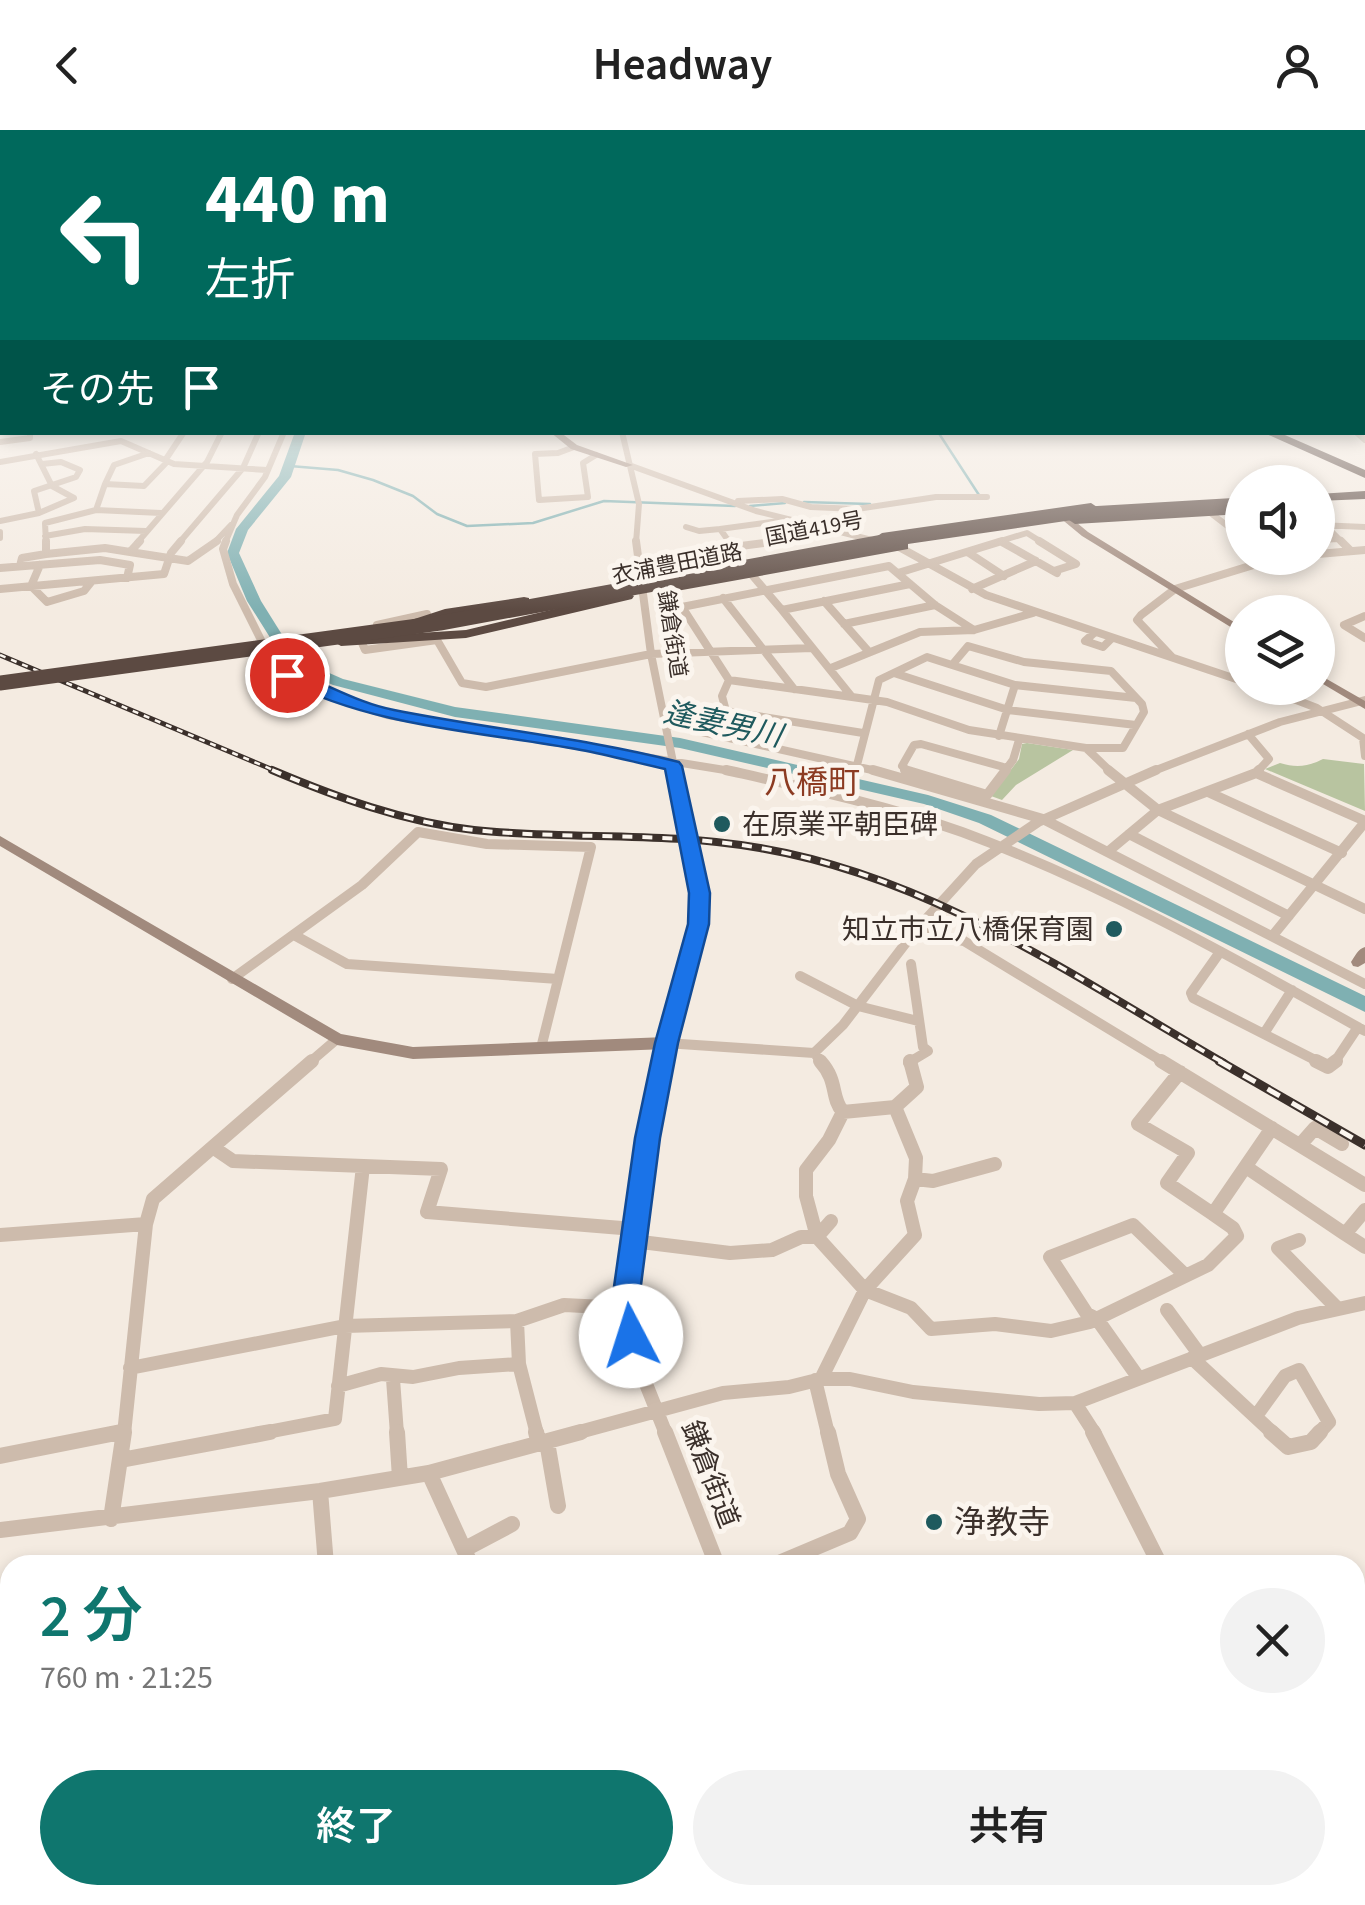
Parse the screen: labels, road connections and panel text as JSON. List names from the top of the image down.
{
  "streets": {
    "highway": ["国道419号", "衣浦豊田道路"],
    "street": ["鎌倉街道"]
  },
  "crossings": [
    ["国道419号", "衣浦豊田道路"],
    ["国道419号", "鎌倉街道"]
  ],
  "districts": ["八橋町"],
  "water": ["逢妻男川"],
  "places": ["在原業平朝臣碑", "知立市立八橋保育園", "浄教寺"],
  "page": {
    "header": "Headway",
    "turn": ["440 m", "左折"],
    "then": "その先",
    "heading": ["2 分", "760 m · 21:25"],
    "buttons": ["終了", "共有"]
  }
}
